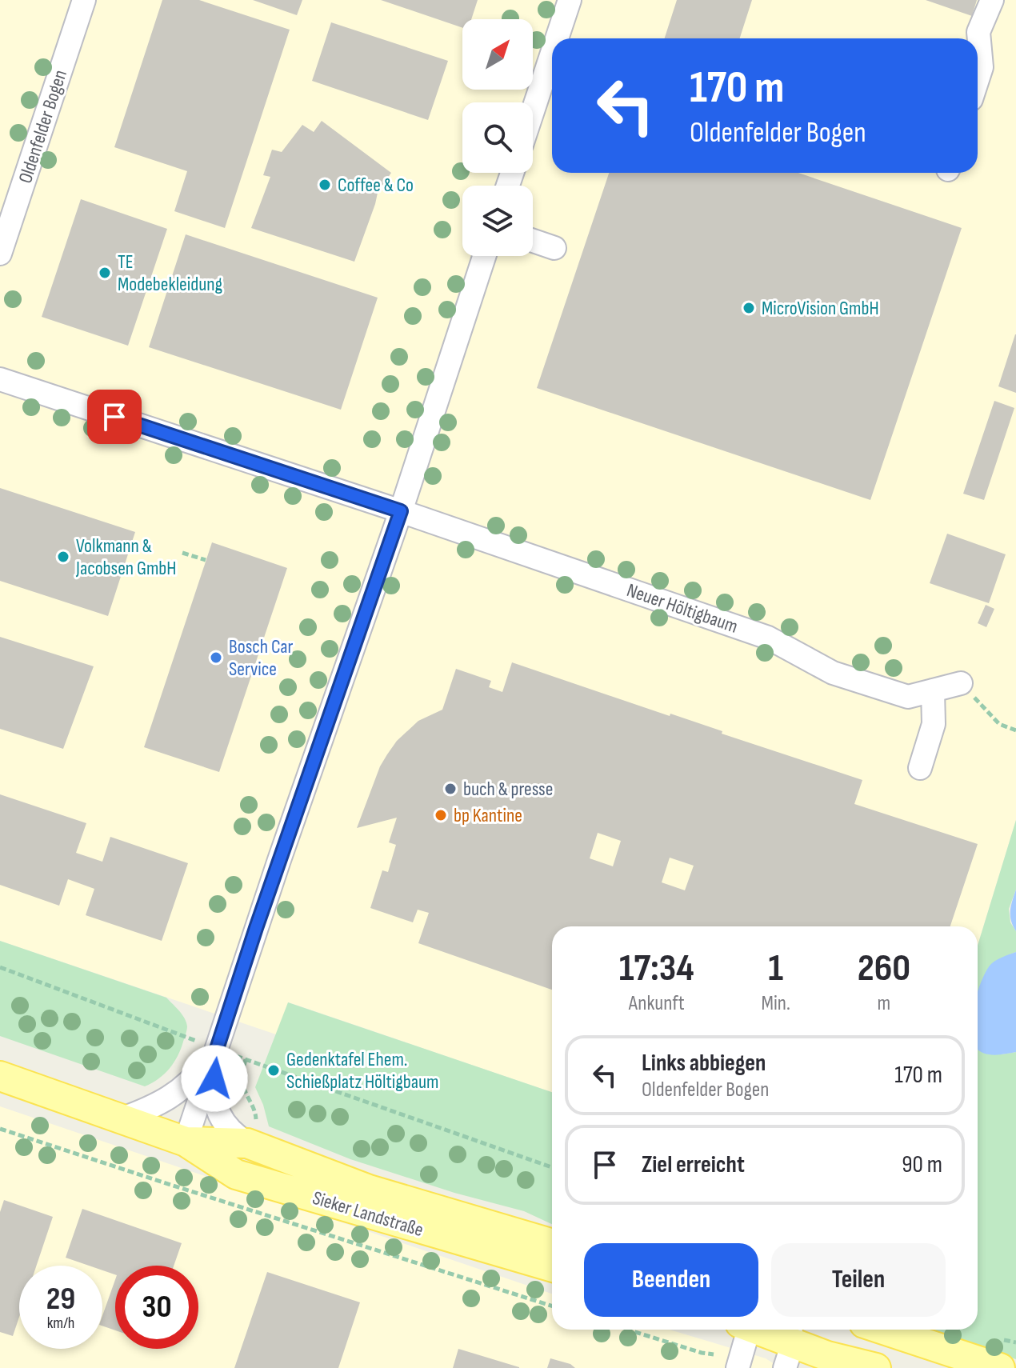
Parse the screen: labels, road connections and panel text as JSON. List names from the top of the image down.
{
  "streets": {
    "main road": ["Sieker Landstraße"],
    "street": ["Oldenfelder Bogen", "Neuer Höltigbaum"]
  },
  "places": [
    "Coffee & Co",
    "TE Modebekleidung",
    "MicroVision GmbH",
    "Volkmann & Jacobsen GmbH",
    "Bosch Car Service",
    "buch & presse",
    "bp Kantine",
    "Gedenktafel Ehem. Schießplatz Höltigbaum"
  ],
  "north": "top right",
  "page": {
    "turn": ["170 m", "Oldenfelder Bogen"],
    "eta": [
      "17:34",
      "Ankunft",
      "1",
      "Min.",
      "260",
      "m"
    ],
    "list": [
      {
        "name": "Links abbiegen",
        "note": "Oldenfelder Bogen",
        "value": "170 m"
      },
      {
        "name": "Ziel erreicht",
        "value": "90 m"
      }
    ],
    "buttons": ["Beenden", "Teilen"],
    "speed": "29 km/h",
    "limit": "30"
  }
}
